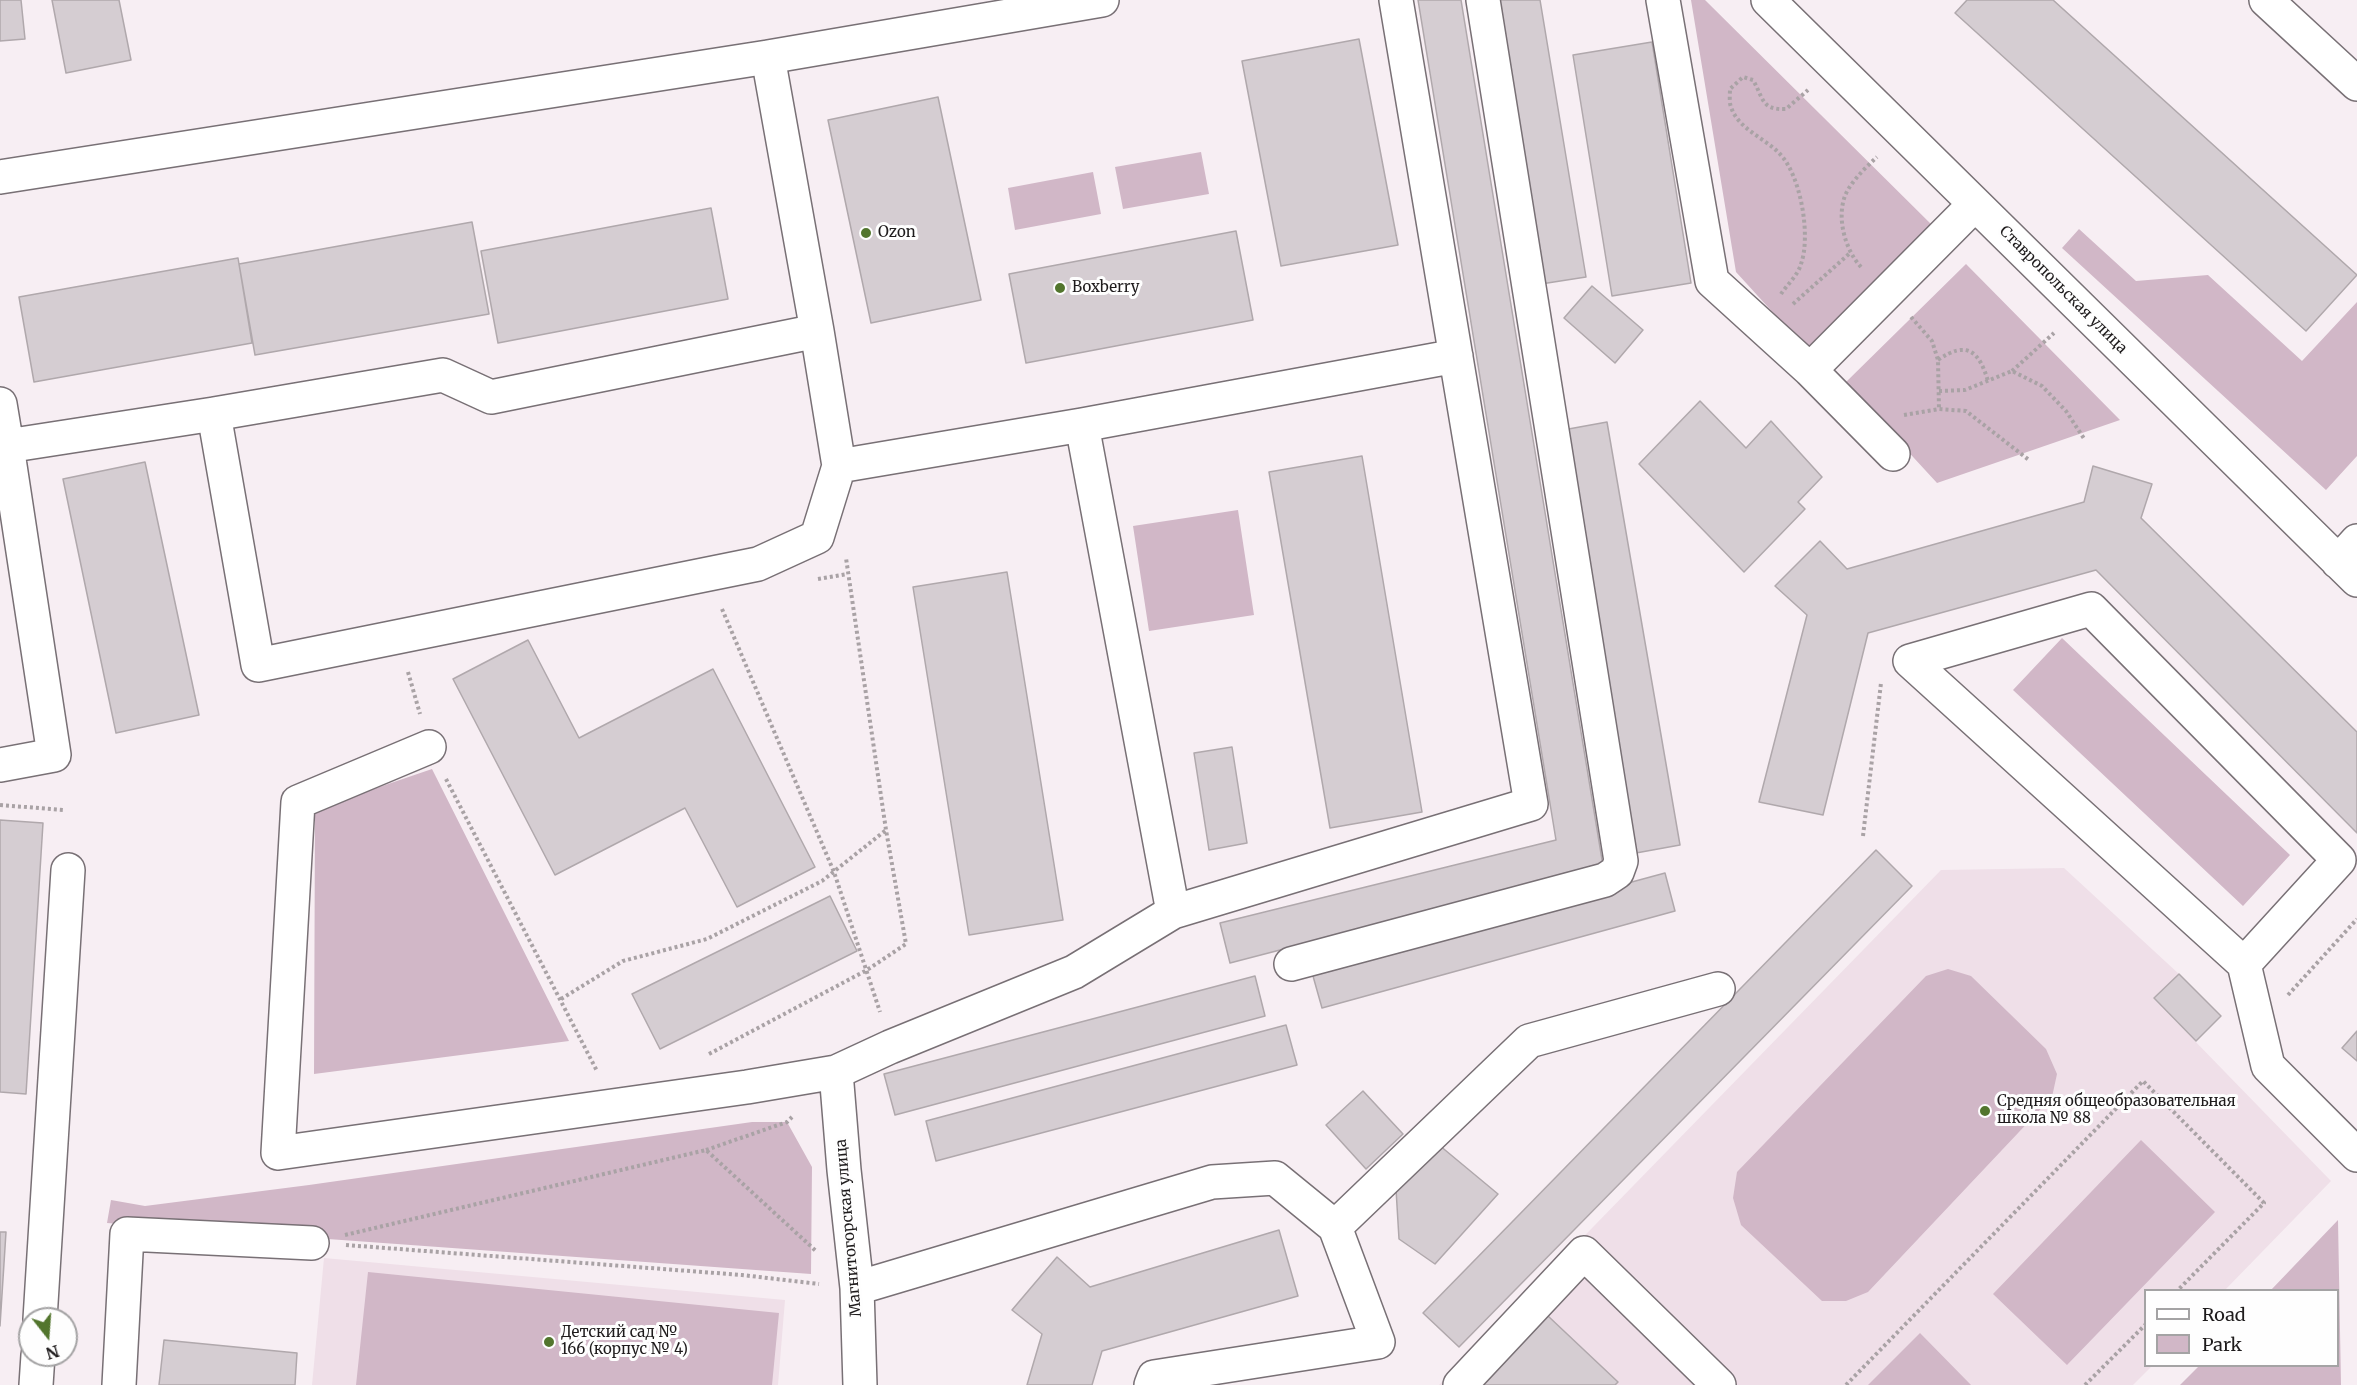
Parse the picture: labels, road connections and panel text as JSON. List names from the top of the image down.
{
  "streets": {
    "street": ["Ставропольская улица", "Магнитогорская улица"]
  },
  "places": [
    "Ozon",
    "Boxberry",
    "Средняя общеобразовательная школа № 88",
    "Детский сад № 166 (корпус № 4)"
  ],
  "legend": ["Road", "Park"],
  "north": "bottom"
}
